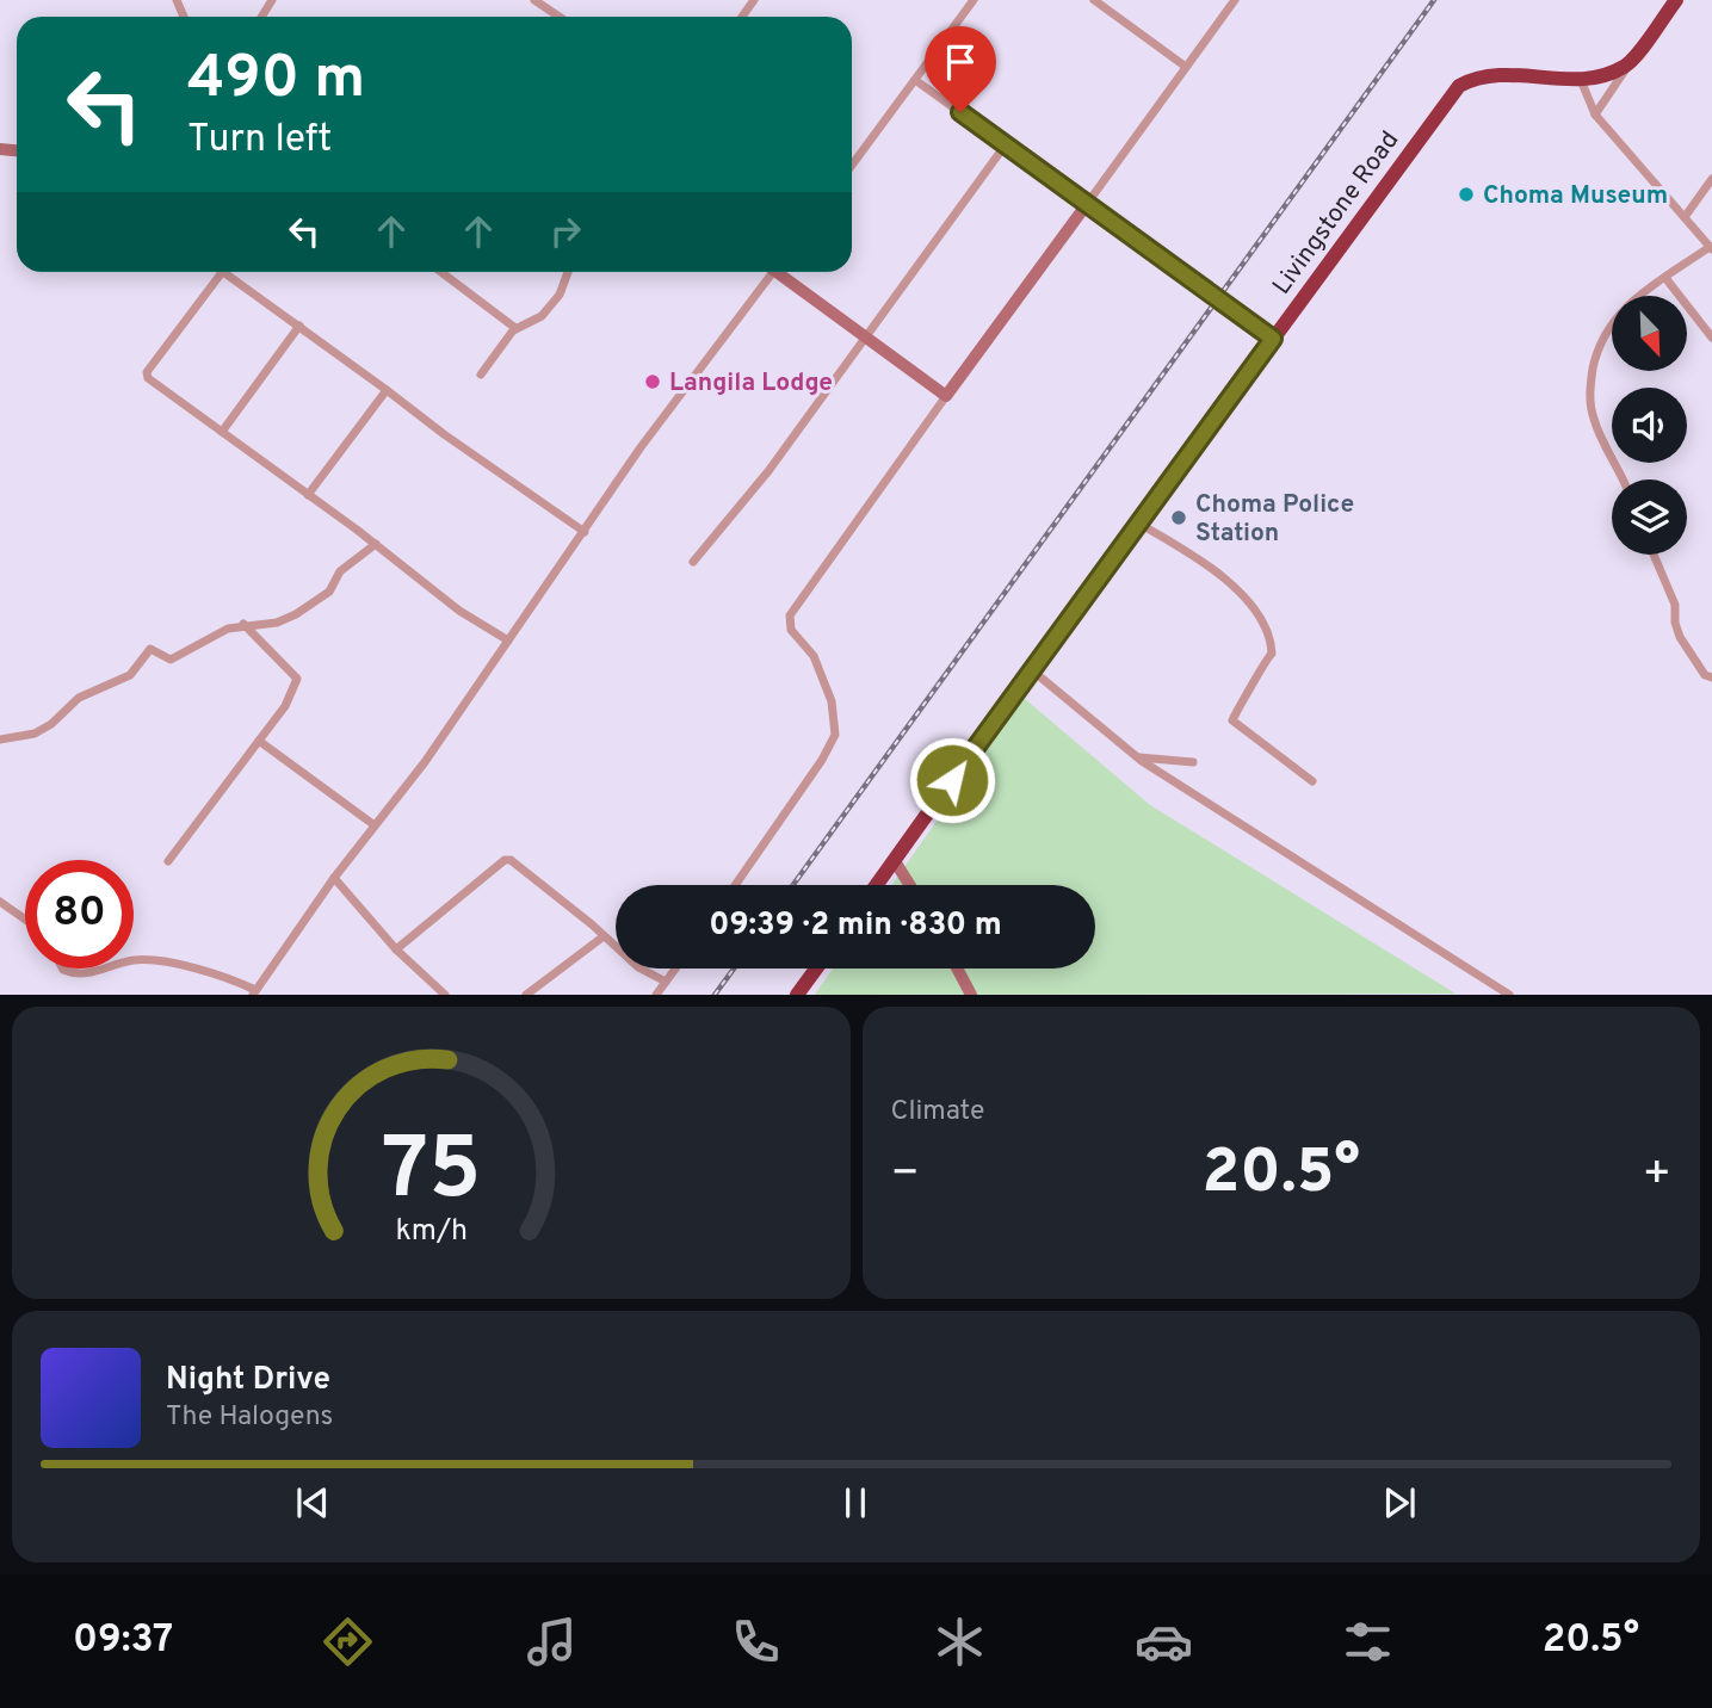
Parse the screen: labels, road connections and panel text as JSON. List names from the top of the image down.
{
  "streets": {
    "highway": ["Livingstone Road"]
  },
  "places": ["Choma Museum", "Langila Lodge", "Choma Police Station"],
  "north": "bottom right",
  "page": {
    "turn": ["490 m", "Turn left"],
    "limit": "80",
    "trip": "09:39 · 2 min · 830 m",
    "tile": "Climate",
    "heat": ["−", "20.5°", "+"],
    "song": ["Night Drive", "The Halogens"],
    "tabs": ["09:37", "20.5°"],
    "gauge": ["75", "km/h"]
  }
}
